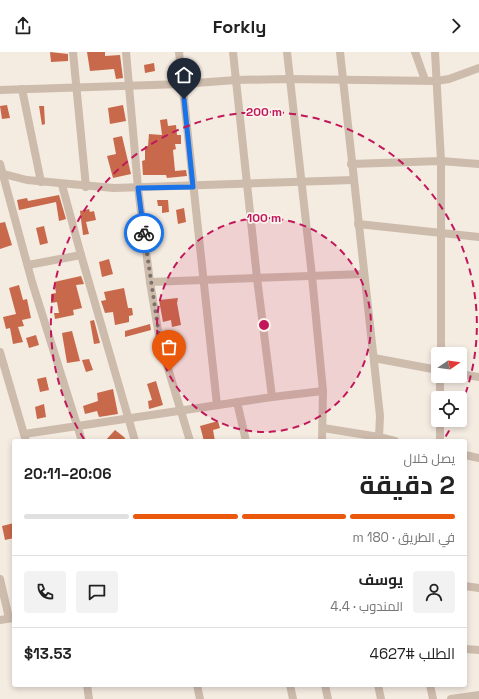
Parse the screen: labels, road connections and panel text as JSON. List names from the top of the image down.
{
  "north": "right",
  "page": {
    "header": "Forkly",
    "heading": ["2 دقيقة", "يصل خلال", "20:06–20:11"],
    "panel": [
      "يوسف",
      "المندوب · 4.4",
      "الطلب #4627",
      "$13.53"
    ],
    "bar": "في الطريق · 180 m"
  },
  "rings": ["200 m", "100 m"]
}
